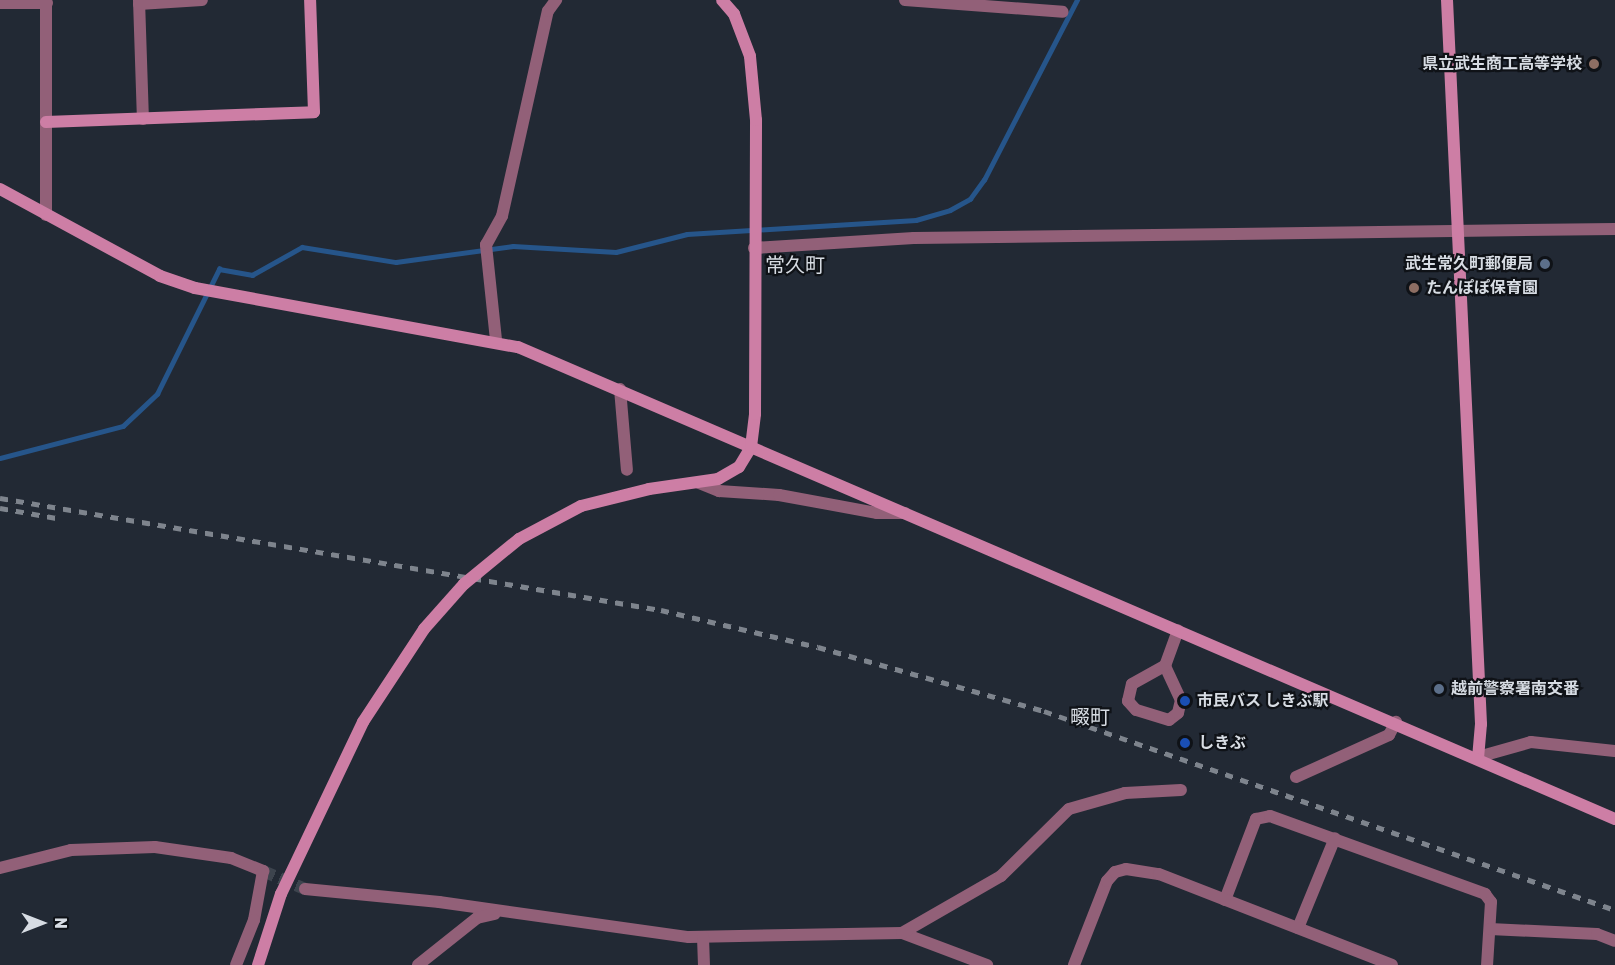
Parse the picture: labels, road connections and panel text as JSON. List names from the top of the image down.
{
  "districts": ["常久町", "畷町"],
  "places": [
    "県立武生商工高等学校",
    "武生常久町郵便局",
    "たんぽぽ保育園",
    "越前警察署南交番",
    "市民バス しきぶ駅",
    "しきぶ"
  ],
  "north": "right"
}
